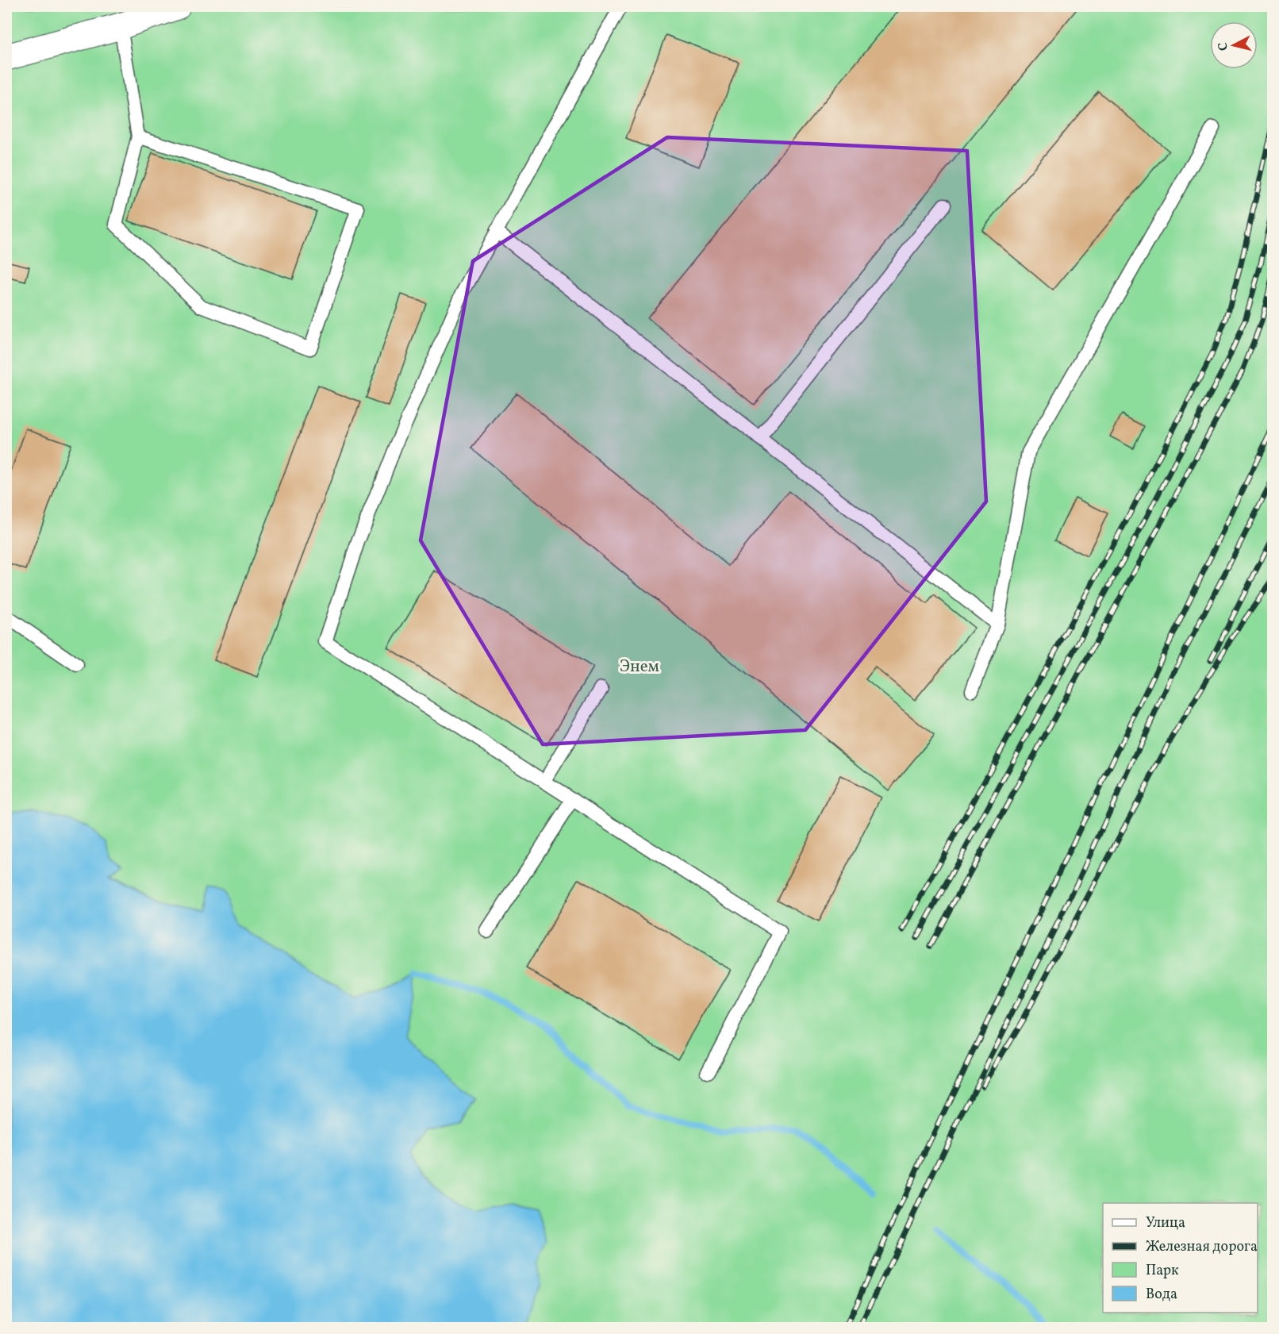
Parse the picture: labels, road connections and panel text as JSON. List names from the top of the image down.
{
  "parks": ["Энем"],
  "legend": [
    "Улица",
    "Железная дорога",
    "Парк",
    "Вода"
  ],
  "north": "left"
}
